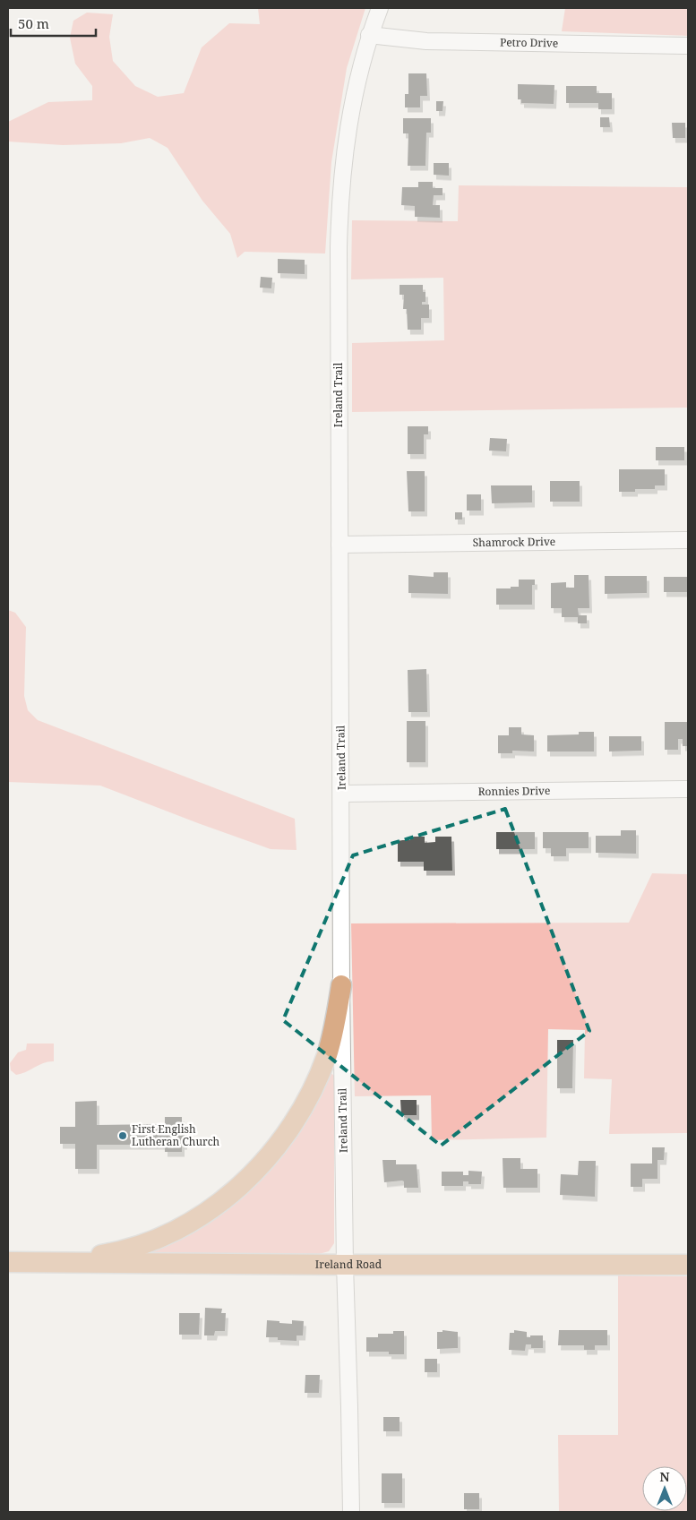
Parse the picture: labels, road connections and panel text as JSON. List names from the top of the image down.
{
  "streets": {
    "main road": ["Ireland Road"],
    "street": [
      "Petro Drive",
      "Ireland Trail",
      "Shamrock Drive",
      "Ronnies Drive"
    ]
  },
  "crossings": [
    ["Petro Drive", "Ireland Trail"],
    ["Ireland Trail", "Shamrock Drive"],
    ["Ireland Trail", "Ronnies Drive"],
    ["Ireland Trail", "Ireland Road"]
  ],
  "places": ["First English Lutheran Church"],
  "scale_bar": "50 m",
  "north": "top"
}
